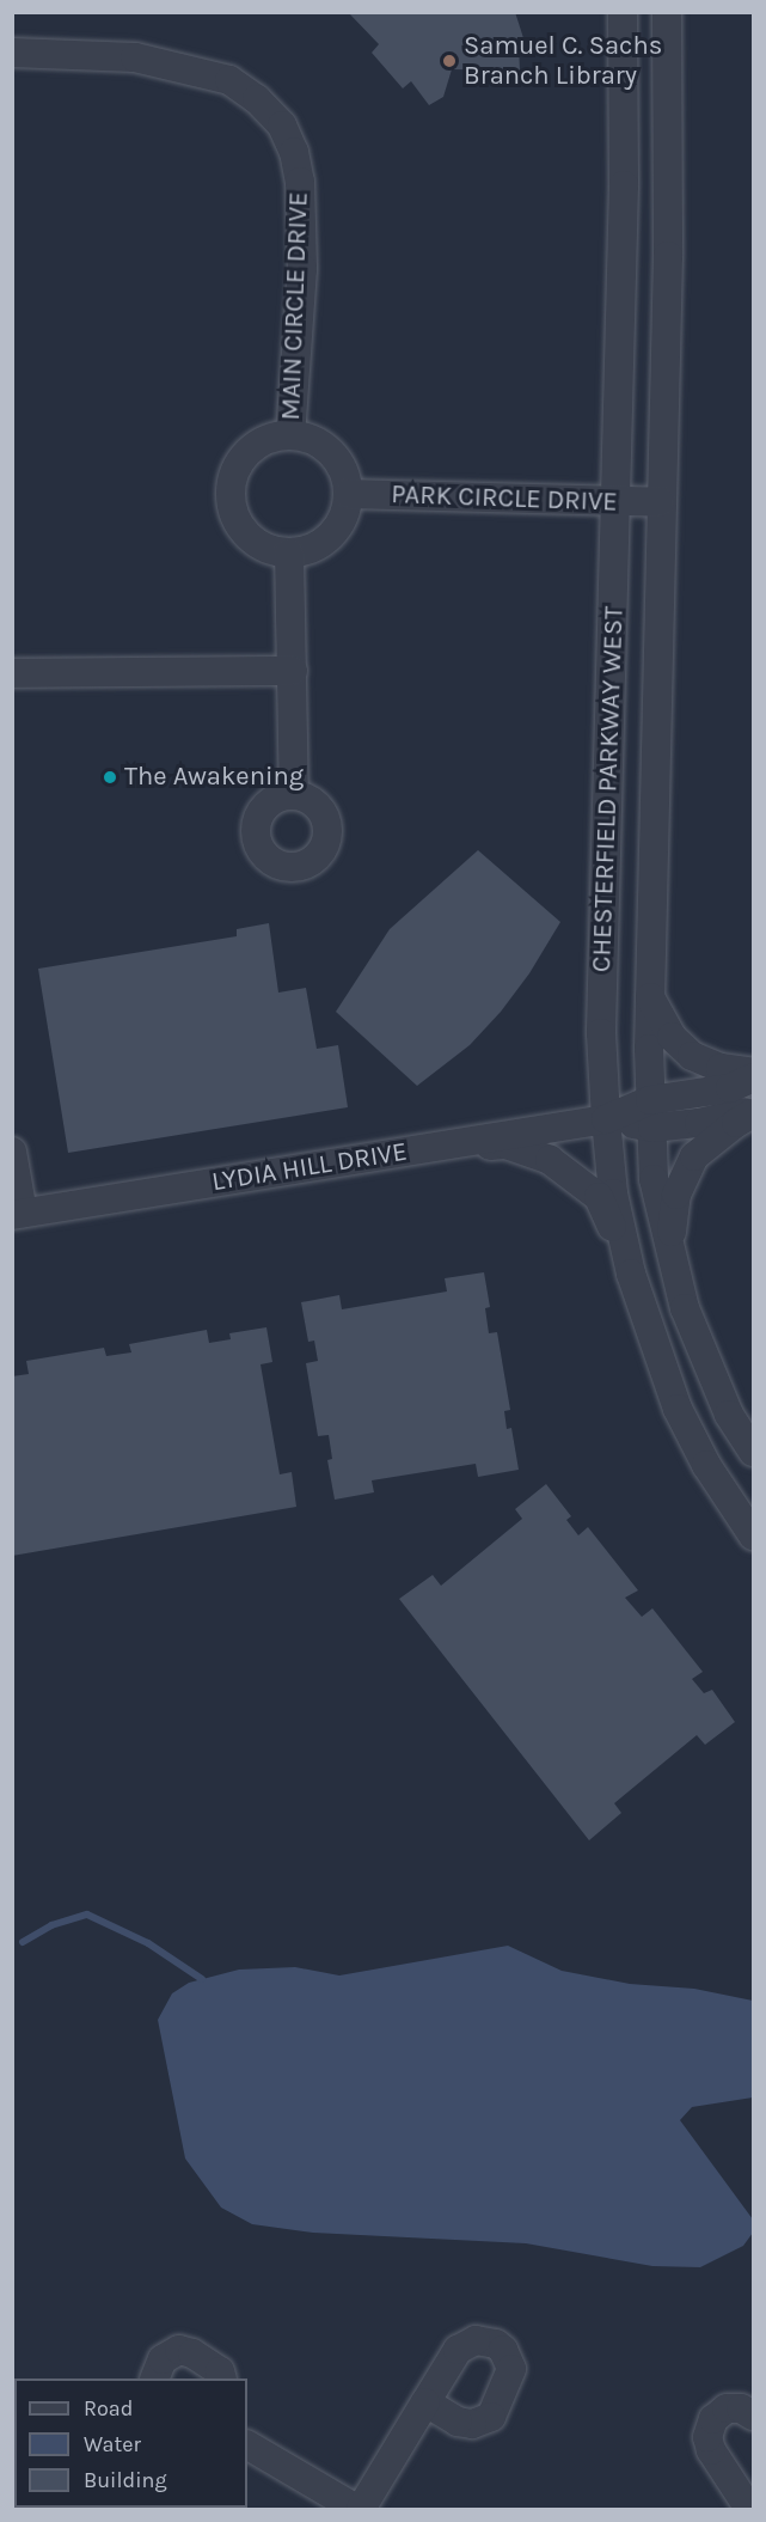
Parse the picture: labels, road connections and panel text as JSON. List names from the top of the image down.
{
  "streets": {
    "street": [
      "MAIN CIRCLE DRIVE",
      "PARK CIRCLE DRIVE",
      "CHESTERFIELD PARKWAY WEST",
      "LYDIA HILL DRIVE"
    ]
  },
  "crossings": [
    ["MAIN CIRCLE DRIVE", "PARK CIRCLE DRIVE"],
    ["PARK CIRCLE DRIVE", "CHESTERFIELD PARKWAY WEST"],
    ["CHESTERFIELD PARKWAY WEST", "LYDIA HILL DRIVE"]
  ],
  "places": ["Samuel C. Sachs Branch Library", "The Awakening"],
  "legend": ["Road", "Water", "Building"]
}
